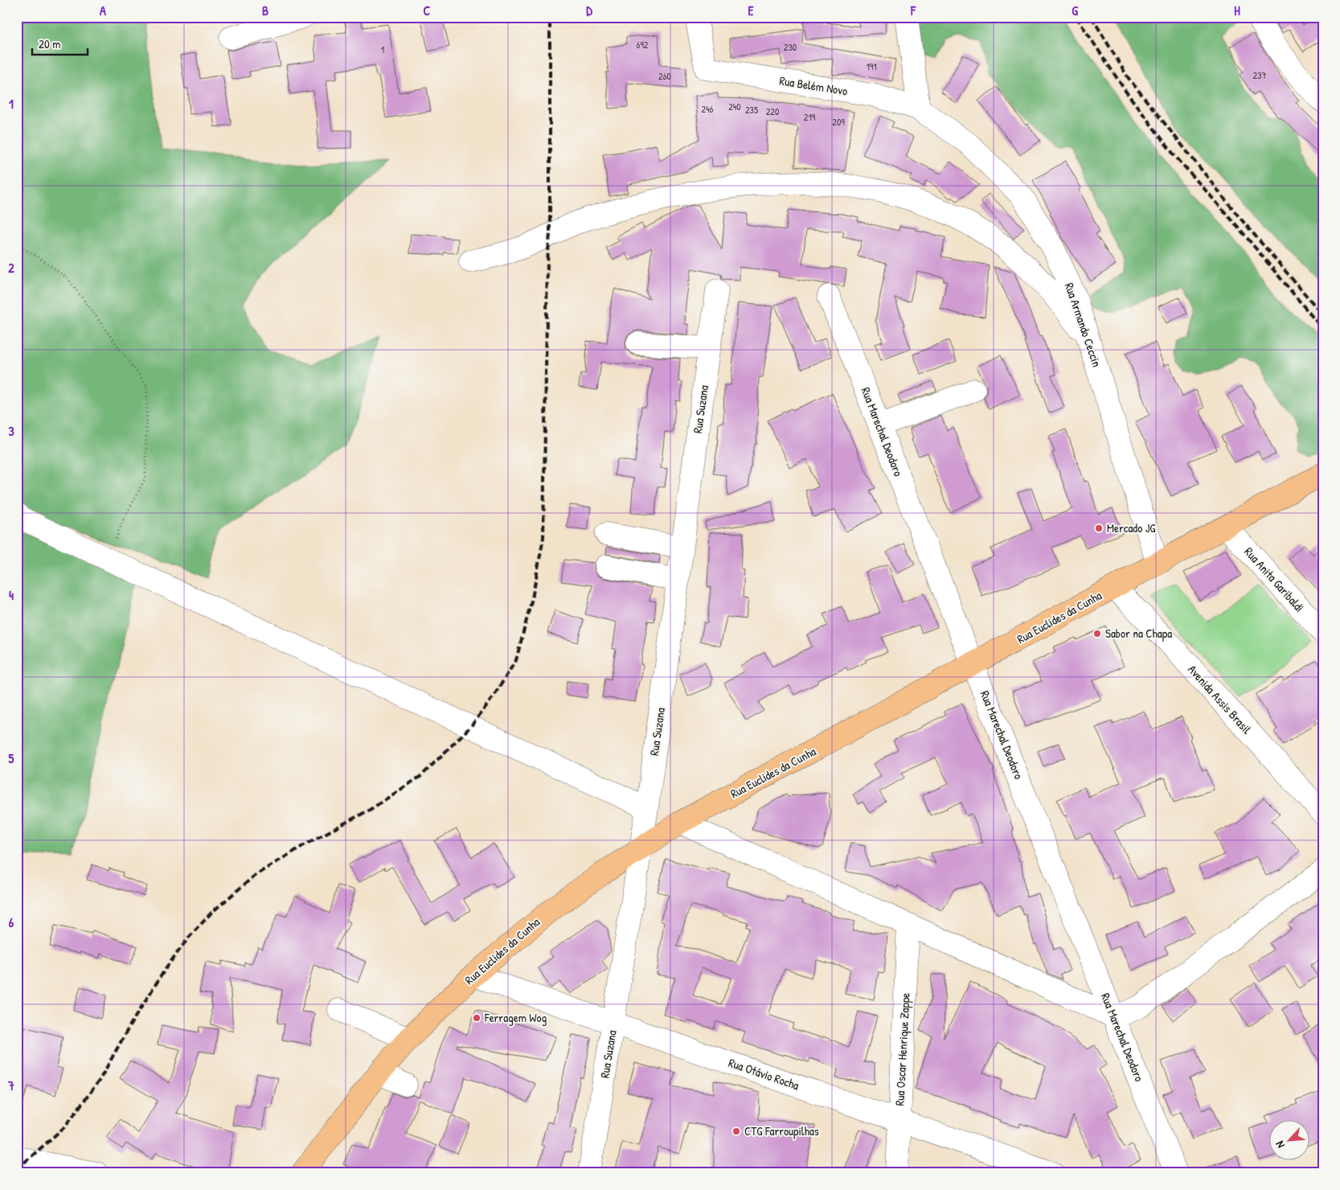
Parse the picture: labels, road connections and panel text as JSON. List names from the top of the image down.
{
  "streets": {
    "main road": ["Rua Euclides da Cunha"],
    "street": [
      "Rua Belém Novo",
      "Rua Armando Ceccin",
      "Rua Suzana",
      "Rua Marechal Deodoro",
      "Rua Anita Garibaldi",
      "Avenida Assis Brasil",
      "Rua Oscar Henrique Zappe",
      "Rua Otávio Rocha"
    ]
  },
  "crossings": [
    ["Rua Belém Novo", "Rua Armando Ceccin"],
    ["Rua Armando Ceccin", "Rua Euclides da Cunha"],
    ["Rua Suzana", "Rua Euclides da Cunha"],
    ["Rua Suzana", "Rua Otávio Rocha"],
    ["Rua Marechal Deodoro", "Rua Euclides da Cunha"],
    ["Rua Anita Garibaldi", "Rua Euclides da Cunha"],
    ["Rua Euclides da Cunha", "Avenida Assis Brasil"],
    ["Rua Euclides da Cunha", "Rua Otávio Rocha"],
    ["Rua Oscar Henrique Zappe", "Rua Otávio Rocha"]
  ],
  "places": [
    "Mercado JG",
    "Sabor na Chapa",
    "Ferragem Wog",
    "CTG Farroupilhas"
  ],
  "house_numbers": [
    "692",
    "230",
    "1",
    "191",
    "237",
    "260",
    "240",
    "246",
    "235",
    "220",
    "219",
    "209"
  ],
  "scale_bar": "20 m",
  "north": "bottom left",
  "grid": {
    "columns": [
      "A",
      "B",
      "C",
      "D",
      "E",
      "F",
      "G",
      "H"
    ],
    "rows": [
      "1",
      "2",
      "3",
      "4",
      "5",
      "6",
      "7"
    ]
  }
}
